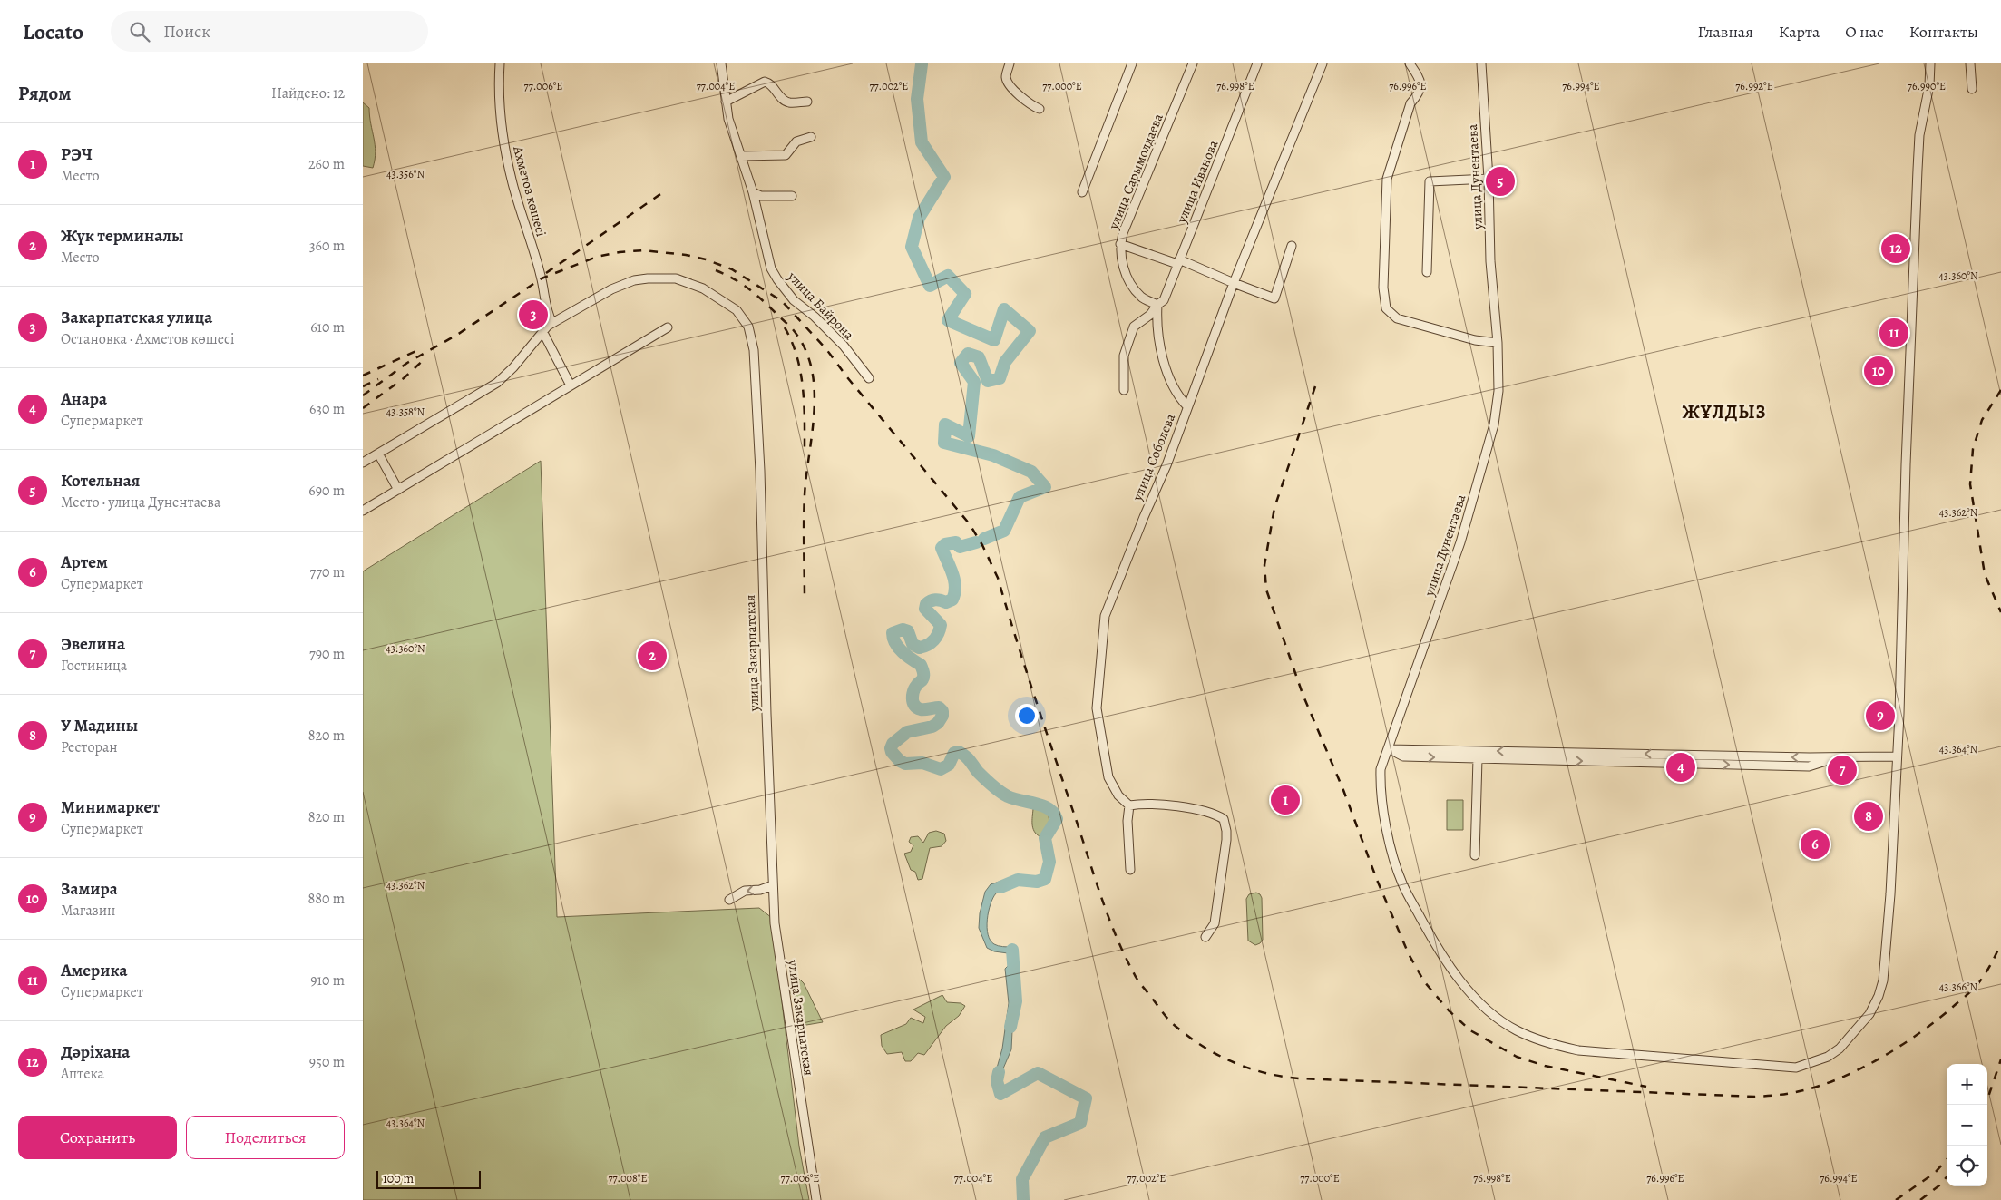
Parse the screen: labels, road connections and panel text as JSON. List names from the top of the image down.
{
  "streets": {
    "street": [
      "улица Сарымолдаева",
      "улица Дунентаева",
      "улица Иванова",
      "Ахметов көшесі",
      "улица Байрона",
      "улица Соболева",
      "улица Закарпатская"
    ]
  },
  "crossings": [
    ["улица Сарымолдаева", "улица Иванова"],
    ["Ахметов көшесі", "улица Закарпатская"]
  ],
  "districts": ["ЖҰЛДЫЗ"],
  "scale_bar": "100 m",
  "page": {
    "header": "Locato",
    "search": "Поиск",
    "nav": [
      "Главная",
      "Карта",
      "О нас",
      "Контакты"
    ],
    "heading": ["Рядом", "Найдено: 12"],
    "list": [
      {
        "mark": "1",
        "name": "РЭЧ",
        "note": "Место",
        "value": "260 m"
      },
      {
        "mark": "2",
        "name": "Жүк терминалы",
        "note": "Место",
        "value": "360 m"
      },
      {
        "mark": "3",
        "name": "Закарпатская улица",
        "note": "Остановка · Ахметов көшесі",
        "value": "610 m"
      },
      {
        "mark": "4",
        "name": "Анара",
        "note": "Супермаркет",
        "value": "630 m"
      },
      {
        "mark": "5",
        "name": "Котельная",
        "note": "Место · улица Дунентаева",
        "value": "690 m"
      },
      {
        "mark": "6",
        "name": "Артем",
        "note": "Супермаркет",
        "value": "770 m"
      },
      {
        "mark": "7",
        "name": "Эвелина",
        "note": "Гостиница",
        "value": "790 m"
      },
      {
        "mark": "8",
        "name": "У Мадины",
        "note": "Ресторан",
        "value": "820 m"
      },
      {
        "mark": "9",
        "name": "Минимаркет",
        "note": "Супермаркет",
        "value": "820 m"
      },
      {
        "mark": "10",
        "name": "Замира",
        "note": "Магазин",
        "value": "880 m"
      },
      {
        "mark": "11",
        "name": "Америка",
        "note": "Супермаркет",
        "value": "910 m"
      },
      {
        "mark": "12",
        "name": "Дəріхана",
        "note": "Аптека",
        "value": "950 m"
      }
    ],
    "pins": [
      "5",
      "12",
      "3",
      "11",
      "10",
      "2",
      "9",
      "4",
      "7",
      "1",
      "8",
      "6"
    ],
    "map_buttons": ["+", "−"],
    "buttons": ["Сохранить", "Поделиться"],
    "scale": "100 m"
  },
  "coordinates": [
    "77.006°E",
    "77.004°E",
    "77.002°E",
    "77.000°E",
    "76.998°E",
    "76.996°E",
    "76.994°E",
    "76.992°E",
    "76.990°E",
    "43.356°N",
    "43.360°N",
    "43.358°N",
    "43.362°N",
    "43.364°N",
    "43.366°N",
    "77.008°E"
  ]
}
